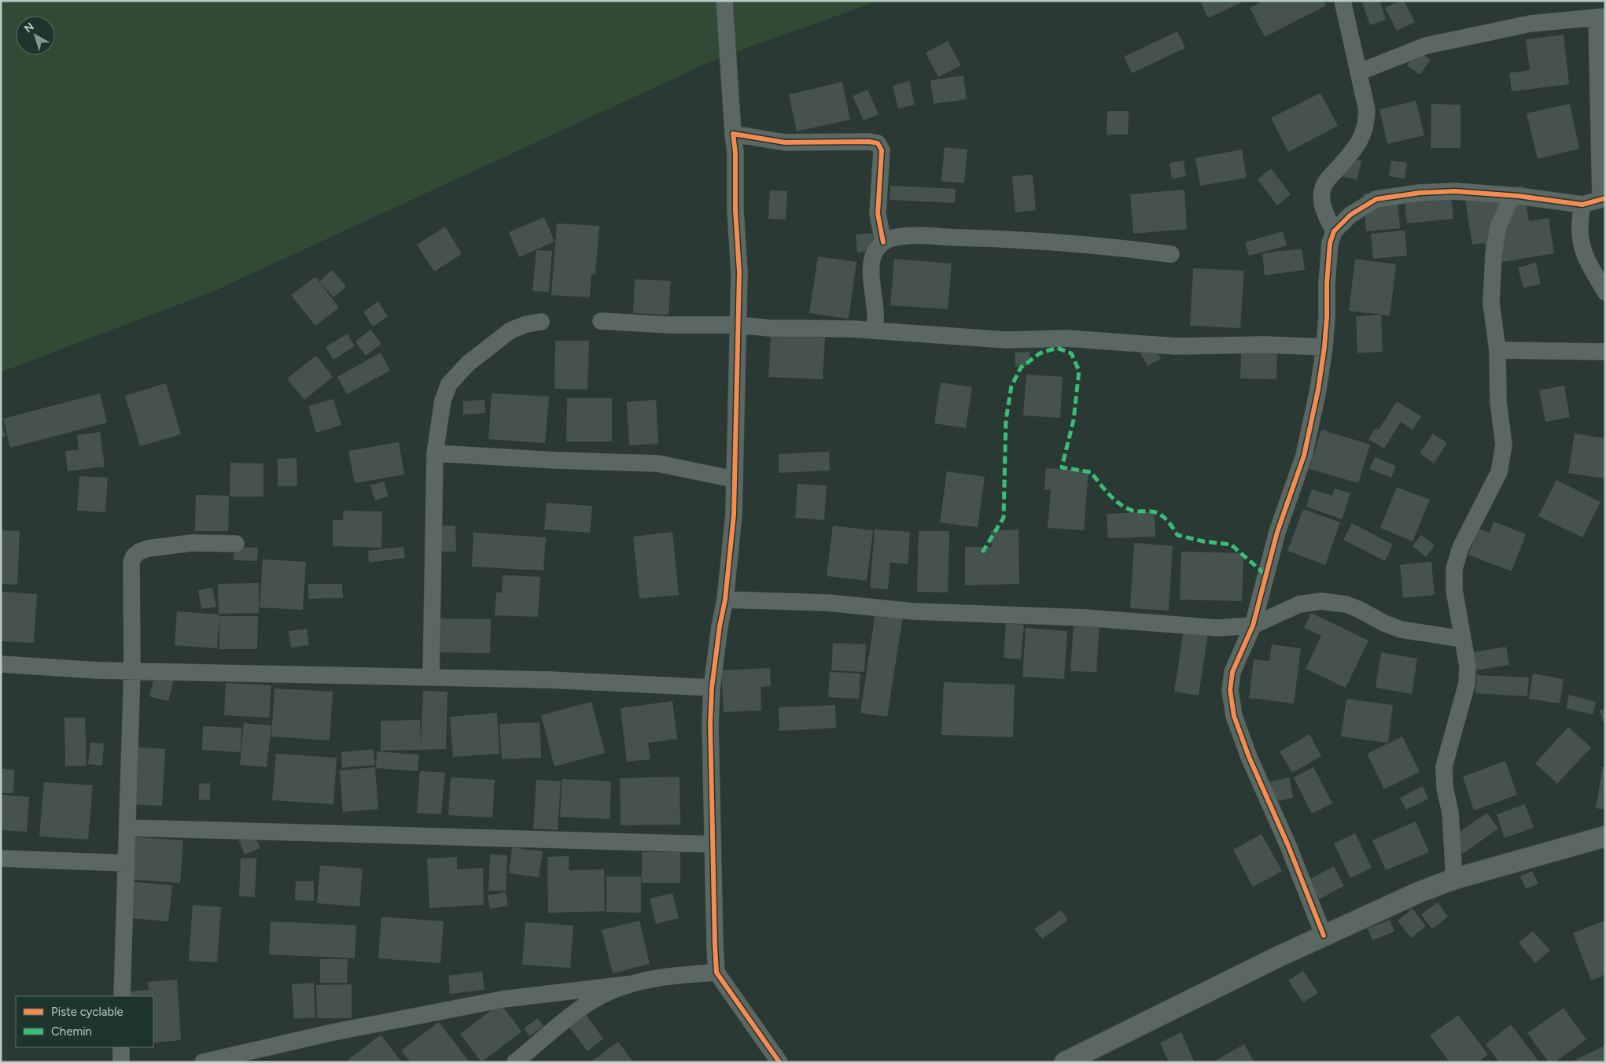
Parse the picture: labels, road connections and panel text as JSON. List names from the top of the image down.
{
  "legend": ["Piste cyclable", "Chemin"],
  "north": "top left"
}
